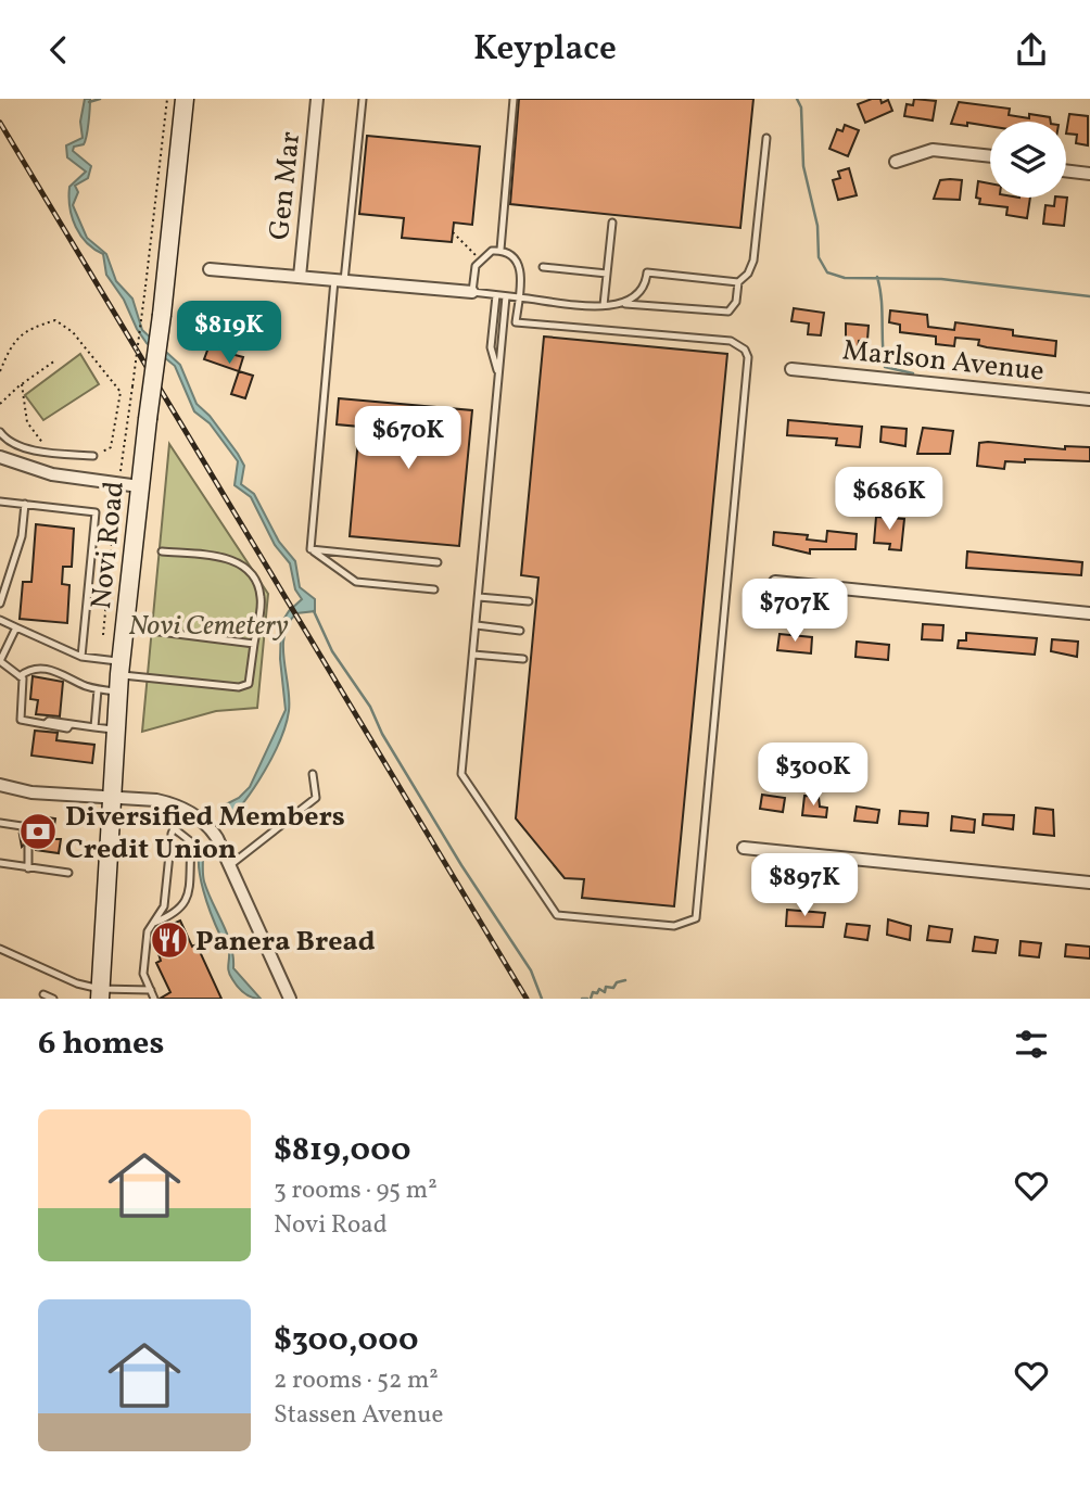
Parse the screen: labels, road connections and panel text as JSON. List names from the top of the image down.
{
  "streets": {
    "main road": ["Novi Road"],
    "street": ["Gen Mar", "Marlson Avenue"]
  },
  "parks": ["Novi Cemetery"],
  "places": {
    "bank": ["Diversified Members Credit Union"],
    "restaurant": ["Panera Bread"]
  },
  "page": {
    "header": "Keyplace",
    "price": [
      "$819K",
      "$670K",
      "$686K",
      "$707K",
      "$300K",
      "$897K"
    ],
    "heading": "6 homes",
    "list": [
      {
        "name": "$819,000",
        "note": "3 rooms · 95 m² · Novi Road"
      },
      {
        "name": "$300,000",
        "note": "2 rooms · 52 m² · Stassen Avenue"
      }
    ]
  }
}
